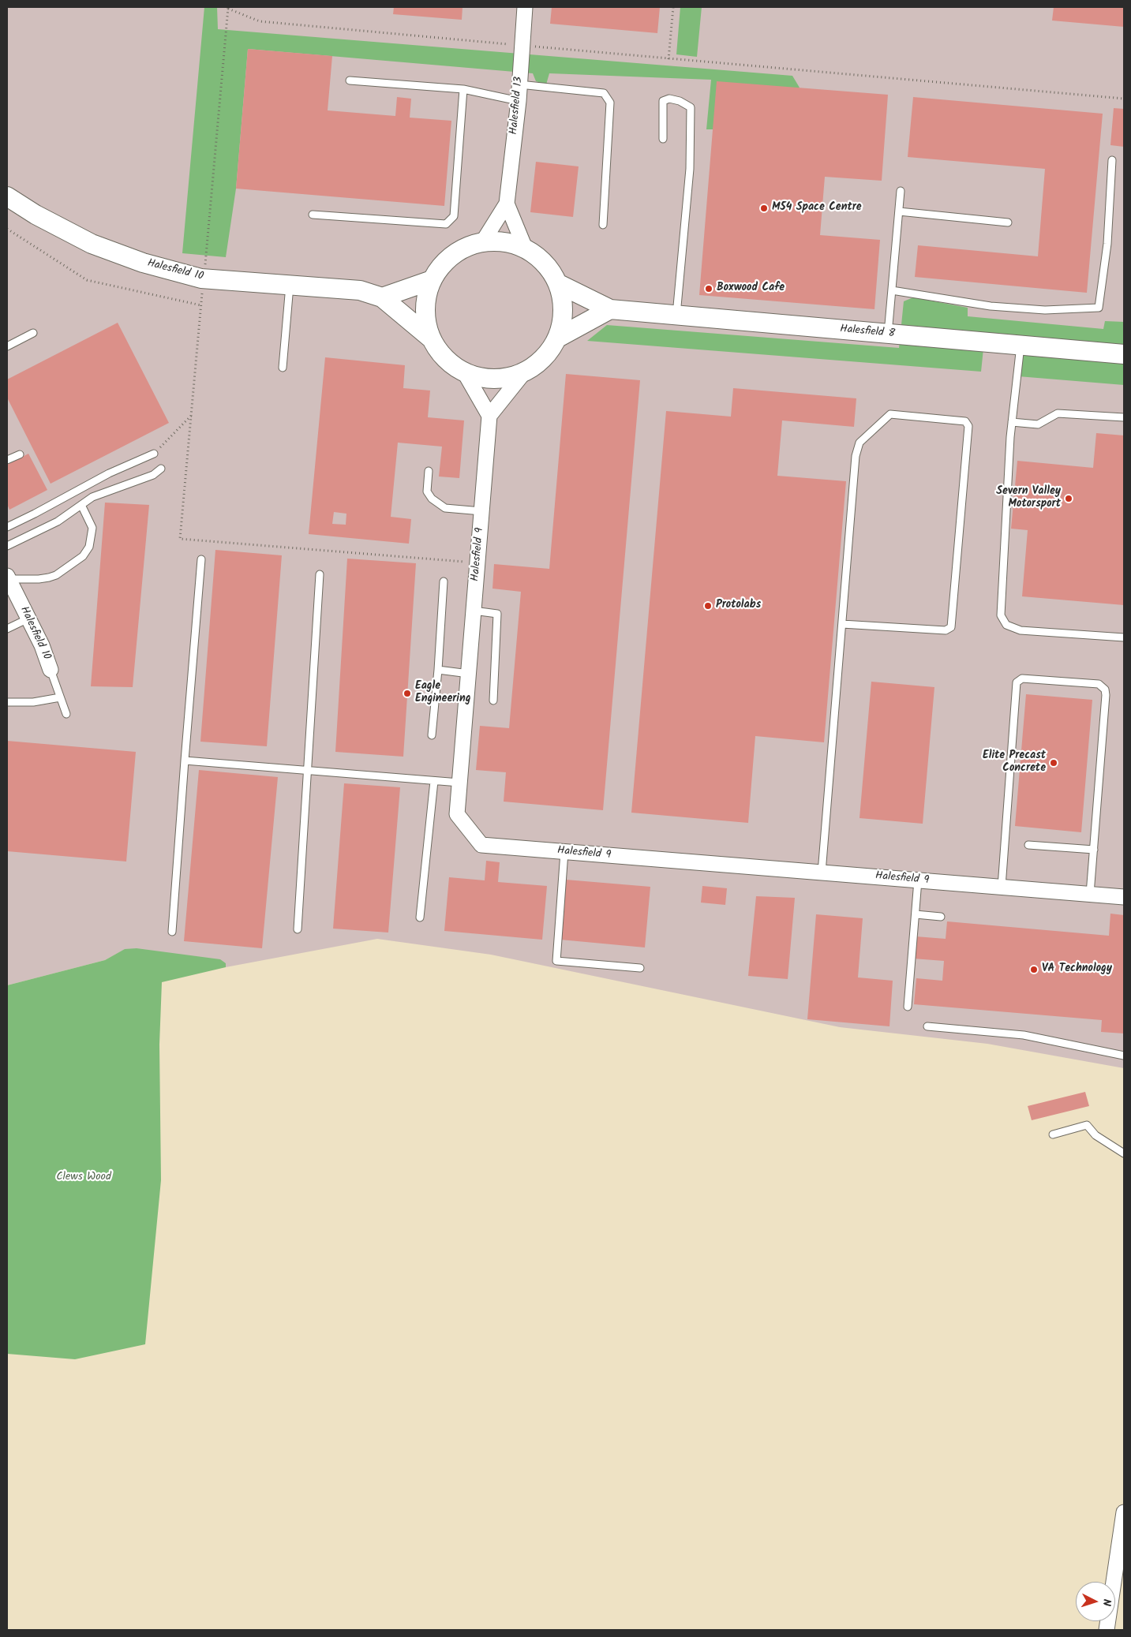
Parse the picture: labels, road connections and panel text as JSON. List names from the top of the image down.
{
  "streets": {
    "street": [
      "Halesfield 13",
      "Halesfield 10",
      "Halesfield 8",
      "Halesfield 9"
    ]
  },
  "crossings": [
    ["Halesfield 10", "Halesfield 8"]
  ],
  "parks": ["Clews Wood"],
  "places": [
    "M54 Space Centre",
    "Boxwood Cafe",
    "Severn Valley Motorsport",
    "Protolabs",
    "Eagle Engineering",
    "Elite Precast Concrete",
    "VA Technology"
  ],
  "north": "right"
}
